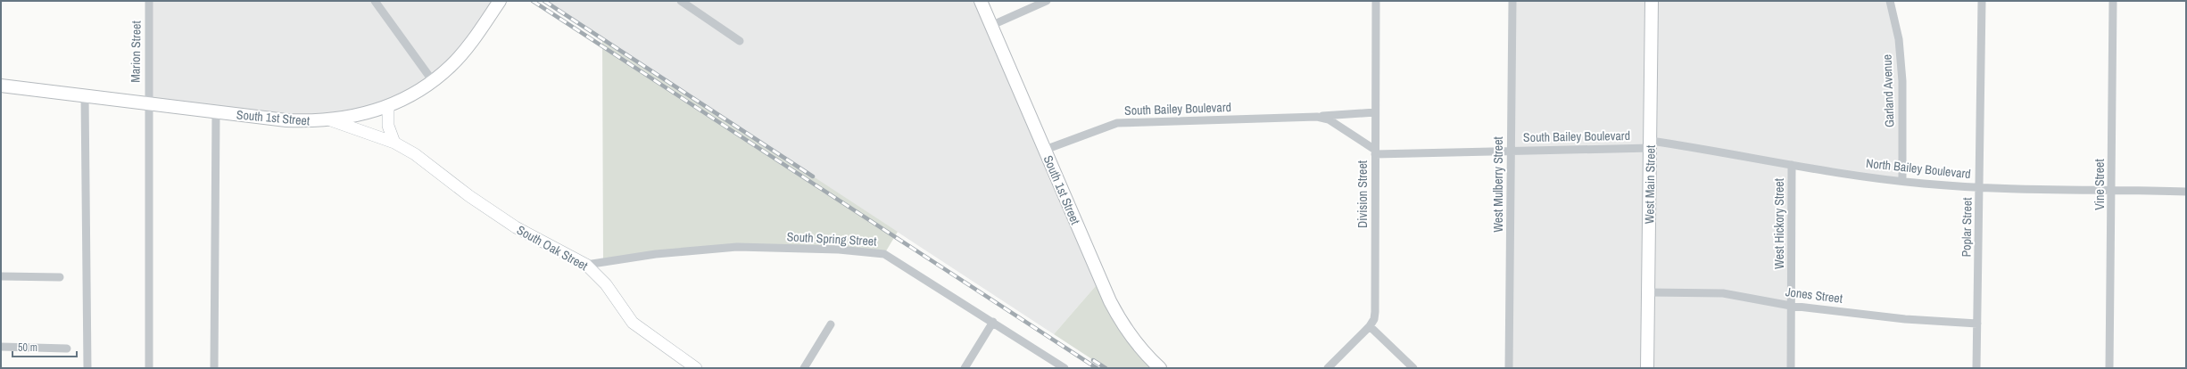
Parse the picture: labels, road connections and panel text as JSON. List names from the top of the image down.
{
  "streets": {
    "main road": ["South 1st Street", "West Main Street"],
    "street": [
      "Marion Street",
      "Garland Avenue",
      "South Bailey Boulevard",
      "North Bailey Boulevard",
      "West Mulberry Street",
      "Vine Street",
      "Division Street",
      "West Hickory Street",
      "Poplar Street",
      "South Spring Street",
      "South Oak Street",
      "Jones Street"
    ]
  },
  "crossings": [
    ["Marion Street", "South 1st Street"],
    ["Garland Avenue", "North Bailey Boulevard"],
    ["South Bailey Boulevard", "South 1st Street"],
    ["South Bailey Boulevard", "North Bailey Boulevard"],
    ["South Bailey Boulevard", "West Mulberry Street"],
    ["South Bailey Boulevard", "West Main Street"],
    ["South Bailey Boulevard", "Division Street"],
    ["South 1st Street", "South Oak Street"],
    ["North Bailey Boulevard", "West Main Street"],
    ["North Bailey Boulevard", "Vine Street"],
    ["North Bailey Boulevard", "West Hickory Street"],
    ["North Bailey Boulevard", "Poplar Street"],
    ["West Main Street", "Jones Street"],
    ["West Hickory Street", "Jones Street"],
    ["Poplar Street", "Jones Street"],
    ["South Spring Street", "South Oak Street"]
  ],
  "scale_bar": "50 m"
}
